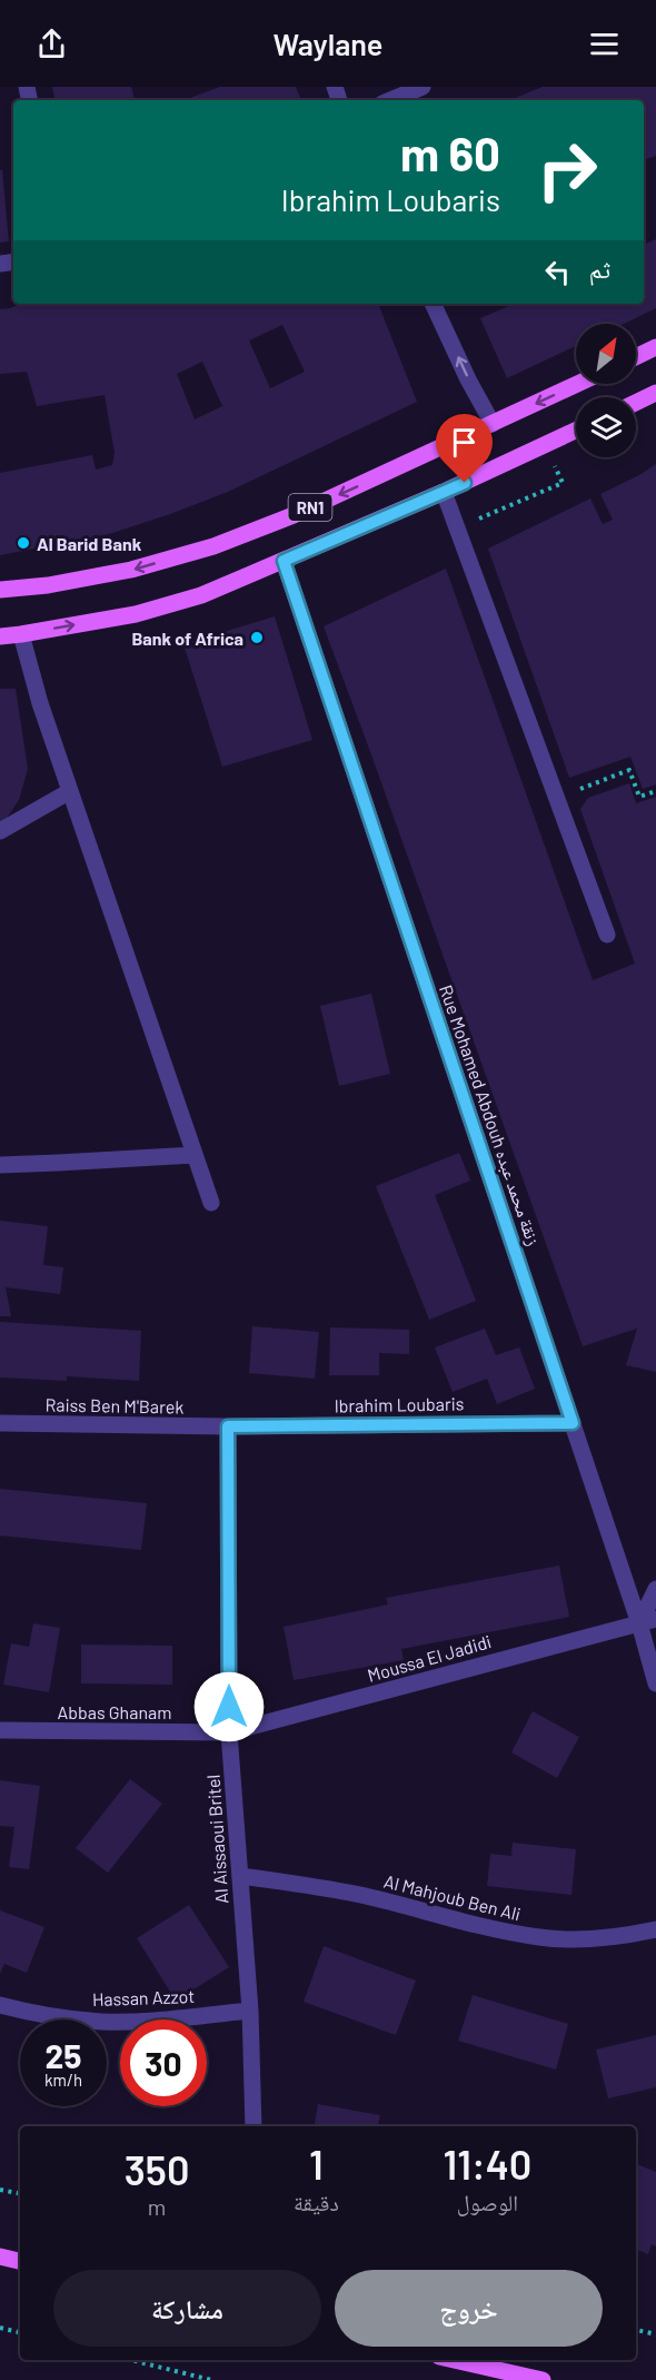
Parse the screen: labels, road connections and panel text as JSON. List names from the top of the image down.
{
  "streets": {
    "main road": ["RN1"],
    "street": [
      "Rue Mohamed Abdouh زنقة محمد عبده",
      "Ibrahim Loubaris",
      "Raiss Ben M'Barek",
      "Moussa El Jadidi",
      "Abbas Ghanam",
      "Al Aissaoui Britel",
      "Al Mahjoub Ben Ali",
      "Hassan Azzot"
    ]
  },
  "crossings": [
    ["RN1", "Rue Mohamed Abdouh زنقة محمد عبده"],
    ["Rue Mohamed Abdouh زنقة محمد عبده", "Ibrahim Loubaris"],
    ["Rue Mohamed Abdouh زنقة محمد عبده", "Moussa El Jadidi"],
    ["Ibrahim Loubaris", "Raiss Ben M'Barek"],
    ["Ibrahim Loubaris", "Al Aissaoui Britel"],
    ["Raiss Ben M'Barek", "Al Aissaoui Britel"],
    ["Moussa El Jadidi", "Abbas Ghanam"],
    ["Moussa El Jadidi", "Al Aissaoui Britel"],
    ["Abbas Ghanam", "Al Aissaoui Britel"],
    ["Al Aissaoui Britel", "Al Mahjoub Ben Ali"],
    ["Al Aissaoui Britel", "Hassan Azzot"]
  ],
  "places": ["Al Barid Bank", "Bank of Africa"],
  "north": "top right",
  "page": {
    "header": "Waylane",
    "turn": ["60 m", "Ibrahim Loubaris"],
    "then": "ثم",
    "speed": "25 km/h",
    "limit": "30",
    "eta": [
      "11:40",
      "الوصول",
      "1",
      "دقيقة",
      "350",
      "m"
    ],
    "buttons": ["خروج", "مشاركة"]
  }
}
